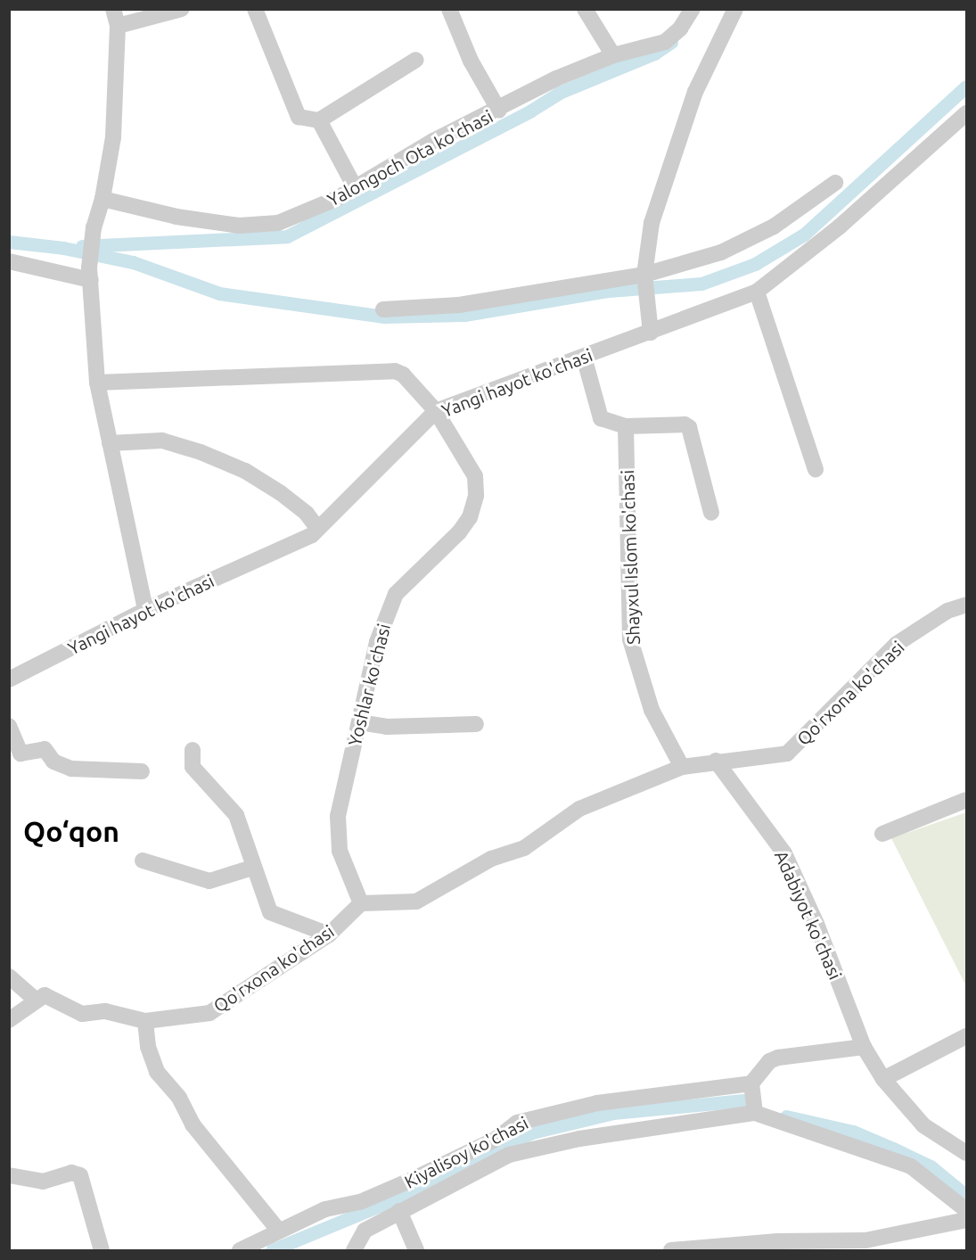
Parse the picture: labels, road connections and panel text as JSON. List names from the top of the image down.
{
  "streets": {
    "street": [
      "Yalongoch Ota ko'chasi",
      "Yangi hayot ko'chasi",
      "Shayxul Islom ko'chasi",
      "Yoshlar ko'chasi",
      "Qo'rxona ko'chasi",
      "Adabiyot ko'chasi",
      "Kiyalisoy ko'chasi"
    ]
  },
  "crossings": [
    ["Yangi hayot ko'chasi", "Yoshlar ko'chasi"],
    ["Shayxul Islom ko'chasi", "Qo'rxona ko'chasi"],
    ["Yoshlar ko'chasi", "Qo'rxona ko'chasi"],
    ["Qo'rxona ko'chasi", "Adabiyot ko'chasi"]
  ],
  "districts": ["Qo‘qon"]
}
